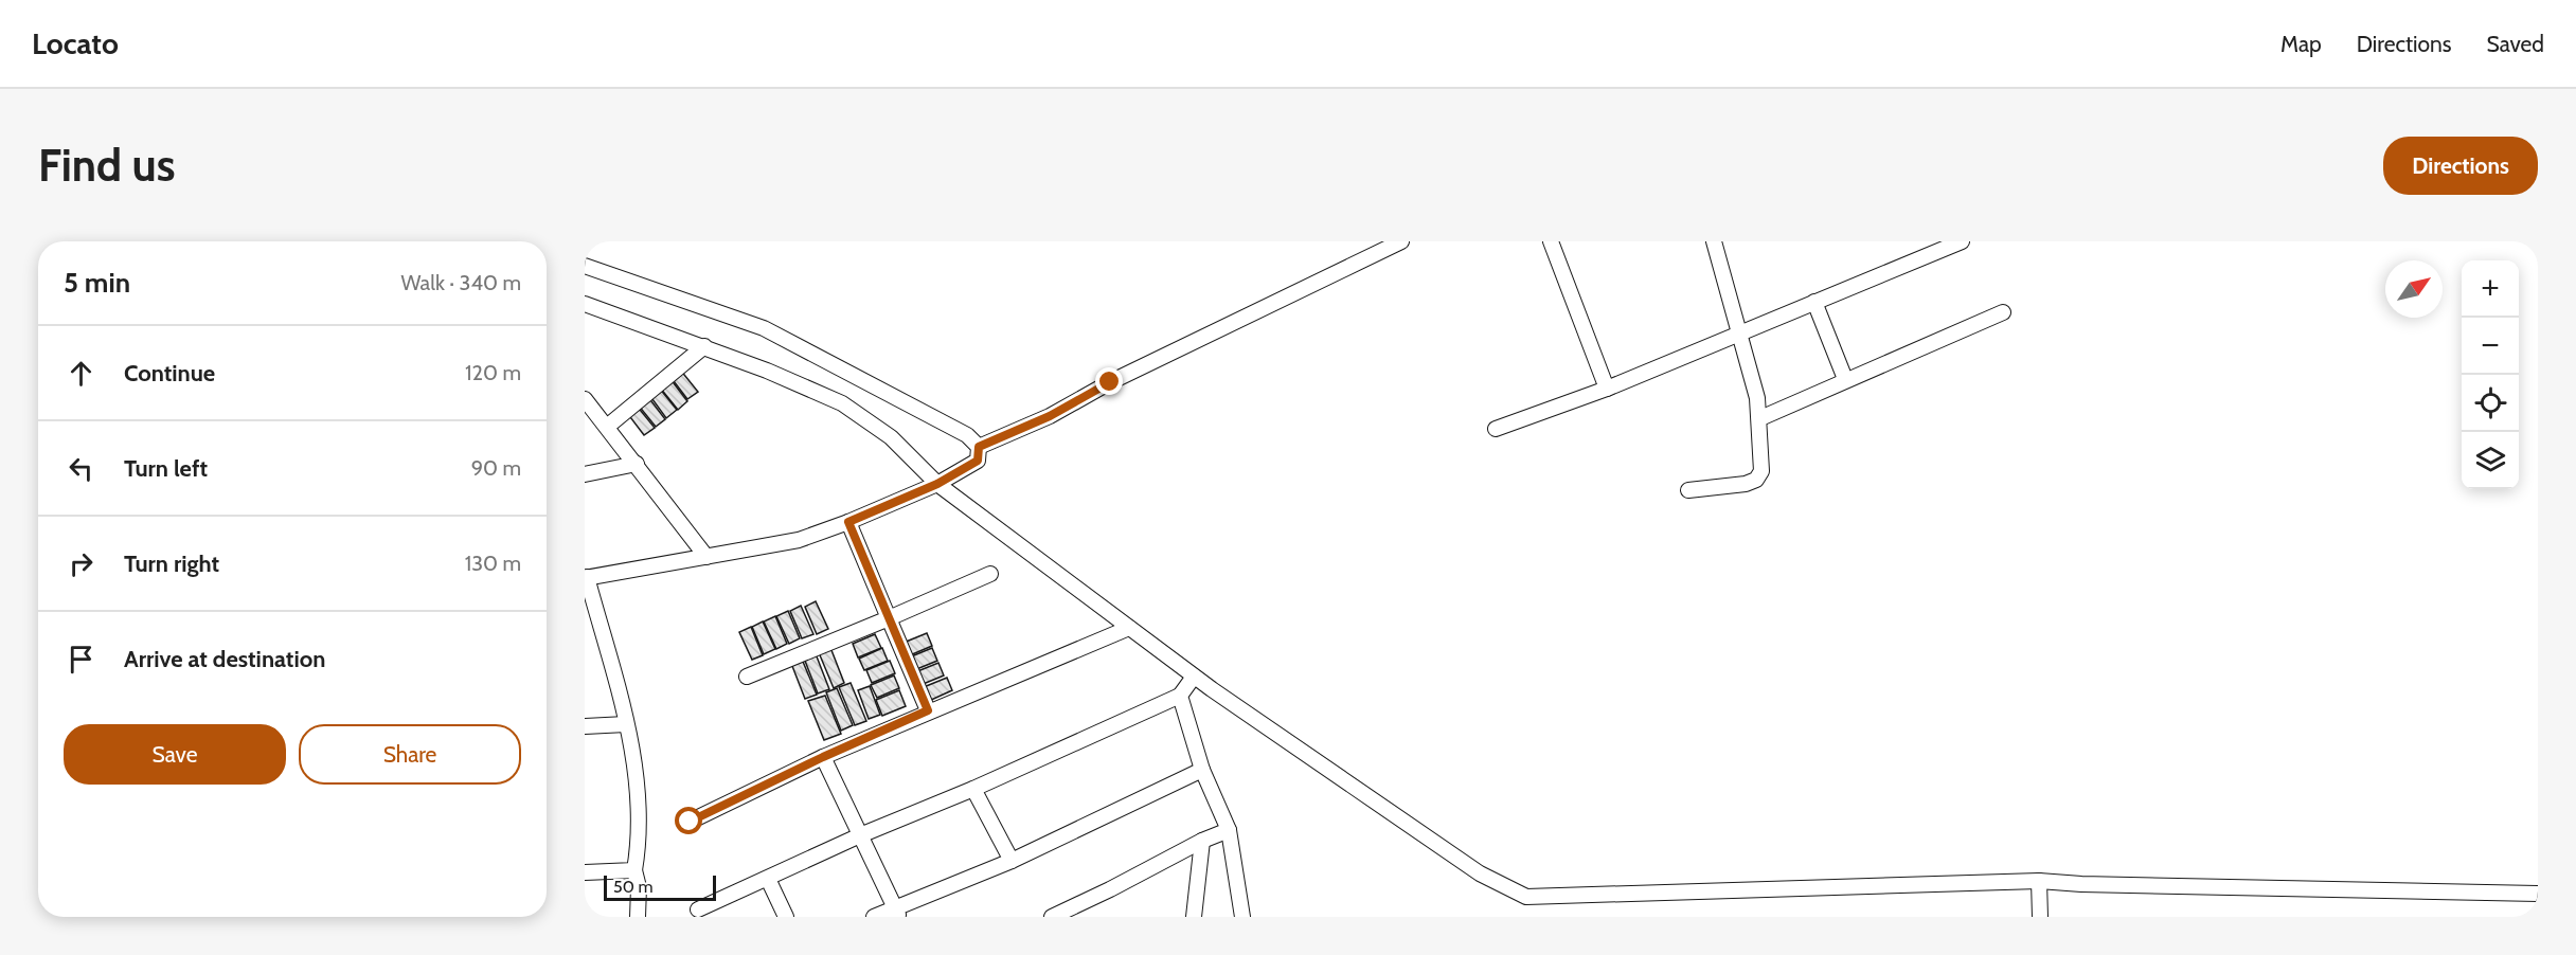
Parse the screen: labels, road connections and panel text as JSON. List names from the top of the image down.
{
  "scale_bar": "50 m",
  "north": "top right",
  "page": {
    "header": "Locato",
    "nav": ["Map", "Directions", "Saved"],
    "buttons": [
      "Directions",
      ["Save", "Share"]
    ],
    "title": "Find us",
    "heading": ["5 min", "Walk · 340 m"],
    "map_buttons": ["+", "−"],
    "list": [
      ["Continue", "120 m"],
      ["Turn left", "90 m"],
      ["Turn right", "130 m"],
      "Arrive at destination"
    ],
    "scale": "50 m"
  }
}
